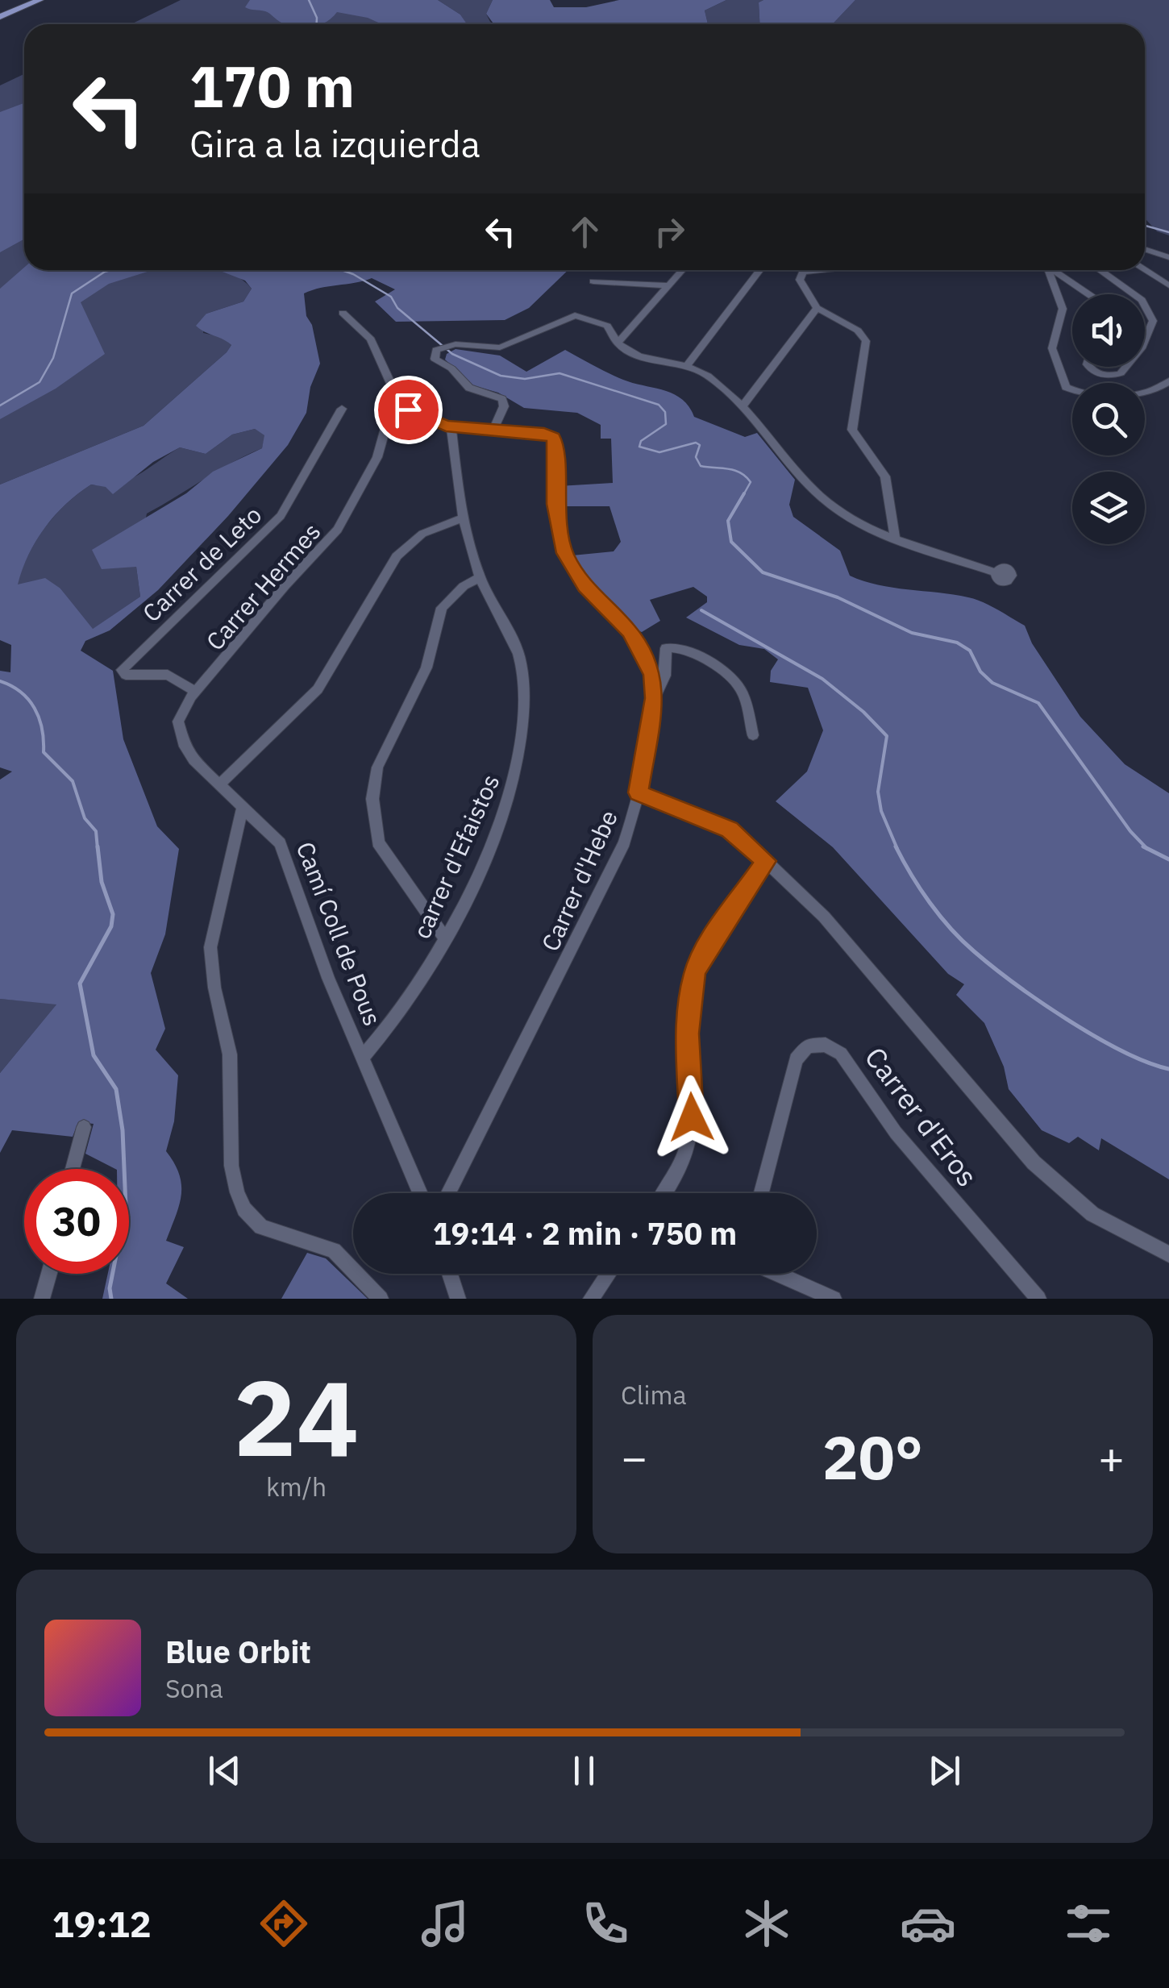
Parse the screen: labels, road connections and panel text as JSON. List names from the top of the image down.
{
  "streets": {
    "street": [
      "Carrer de Leto",
      "Carrer Hermes",
      "carrer d'Efaistos",
      "Carrer d'Hebe",
      "Camí Coll de Pous",
      "Carrer d'Eros"
    ]
  },
  "crossings": [
    ["Carrer de Leto", "Carrer Hermes"],
    ["Carrer Hermes", "Camí Coll de Pous"],
    ["carrer d'Efaistos", "Camí Coll de Pous"]
  ],
  "page": {
    "turn": ["170 m", "Gira a la izquierda"],
    "limit": "30",
    "trip": "19:14 · 2 min · 750 m",
    "tile": [
      ["24", "km/h"],
      "Clima"
    ],
    "heat": ["−", "20°", "+"],
    "song": ["Blue Orbit", "Sona"],
    "tabs": "19:12"
  }
}
